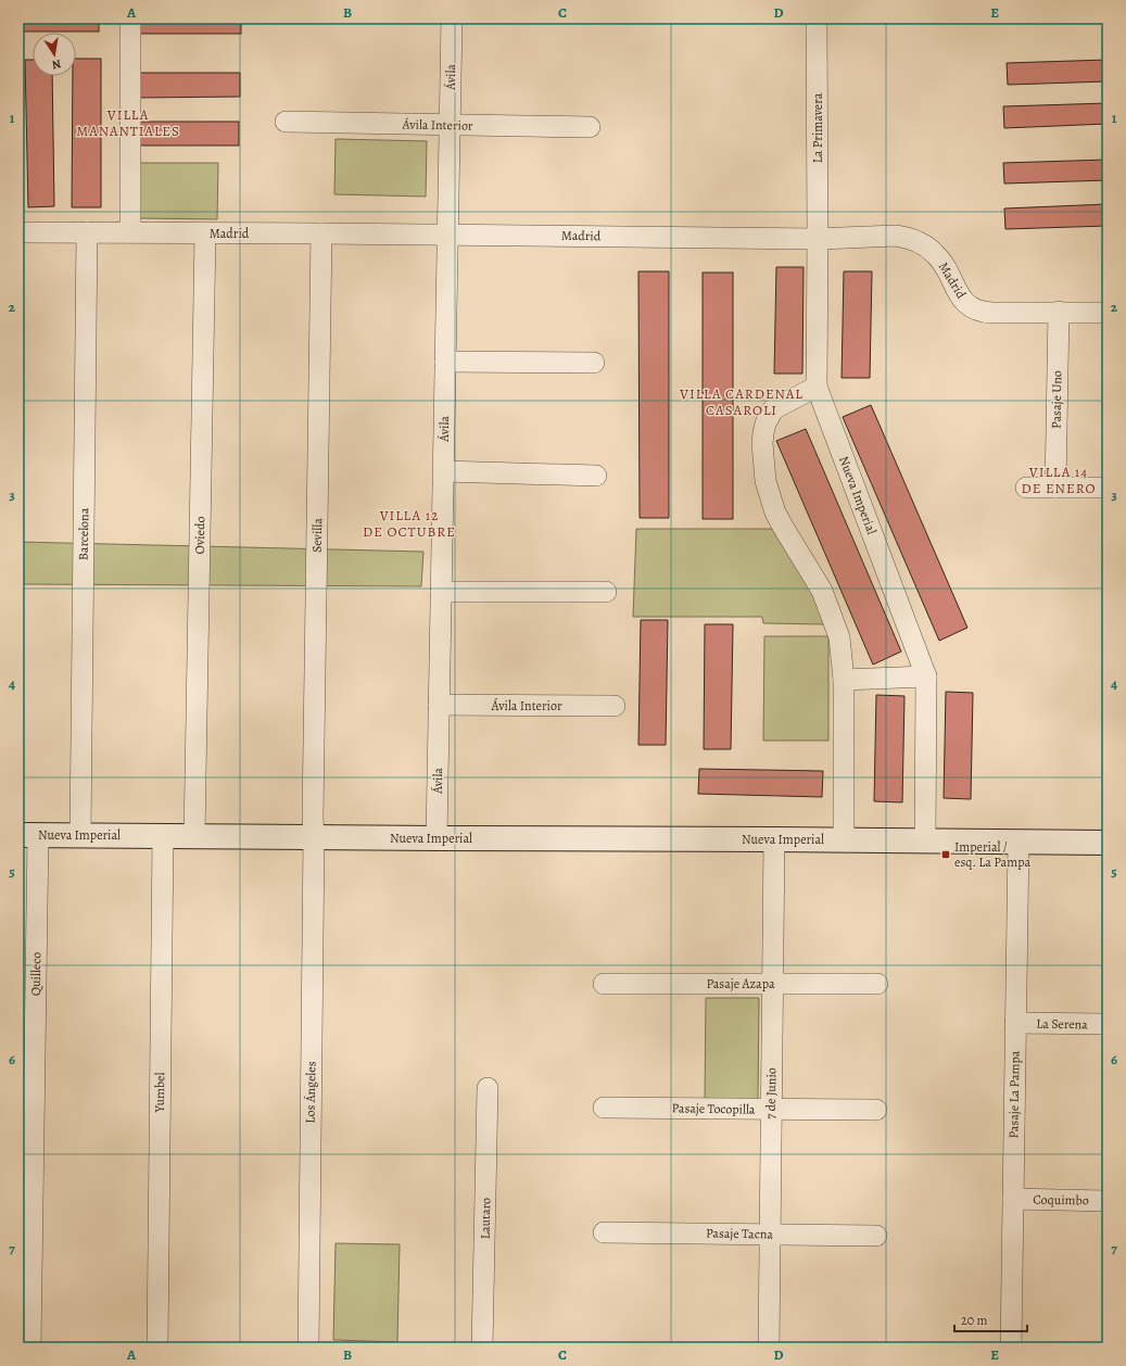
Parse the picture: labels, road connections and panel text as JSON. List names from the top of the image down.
{
  "streets": {
    "street": [
      "Ávila",
      "Ávila Interior",
      "La Primavera",
      "Madrid",
      "Pasaje Uno",
      "Nueva Imperial",
      "Barcelona",
      "Oviedo",
      "Sevilla",
      "Quilleco",
      "Pasaje Azapa",
      "La Serena",
      "Yumbel",
      "Los Ángeles",
      "7 de Junio",
      "Pasaje La Pampa",
      "Pasaje Tocopilla",
      "Coquimbo",
      "Lautaro",
      "Pasaje Tacna"
    ]
  },
  "crossings": [
    ["Ávila", "Ávila Interior"],
    ["Ávila", "Madrid"],
    ["Ávila", "Nueva Imperial"],
    ["La Primavera", "Madrid"],
    ["La Primavera", "Nueva Imperial"],
    ["Madrid", "Pasaje Uno"],
    ["Madrid", "Nueva Imperial"],
    ["Madrid", "Barcelona"],
    ["Madrid", "Oviedo"],
    ["Madrid", "Sevilla"],
    ["Nueva Imperial", "Barcelona"],
    ["Nueva Imperial", "Oviedo"],
    ["Nueva Imperial", "Sevilla"],
    ["Nueva Imperial", "Quilleco"],
    ["Nueva Imperial", "Yumbel"],
    ["Nueva Imperial", "Los Ángeles"],
    ["Nueva Imperial", "7 de Junio"],
    ["Nueva Imperial", "Pasaje La Pampa"],
    ["Sevilla", "Los Ángeles"],
    ["Pasaje Azapa", "7 de Junio"],
    ["La Serena", "Pasaje La Pampa"],
    ["7 de Junio", "Pasaje Tocopilla"],
    ["7 de Junio", "Pasaje Tacna"],
    ["Pasaje La Pampa", "Coquimbo"]
  ],
  "districts": [
    "VILLA MANANTIALES",
    "VILLA CARDENAL CASAROLI",
    "VILLA 14 DE ENERO",
    "VILLA 12 DE OCTUBRE"
  ],
  "places": {
    "transit": ["Imperial / esq. La Pampa"]
  },
  "scale_bar": "20 m",
  "north": "bottom",
  "grid": {
    "columns": [
      "A",
      "B",
      "C",
      "D",
      "E"
    ],
    "rows": [
      "1",
      "2",
      "3",
      "4",
      "5",
      "6",
      "7"
    ]
  }
}
